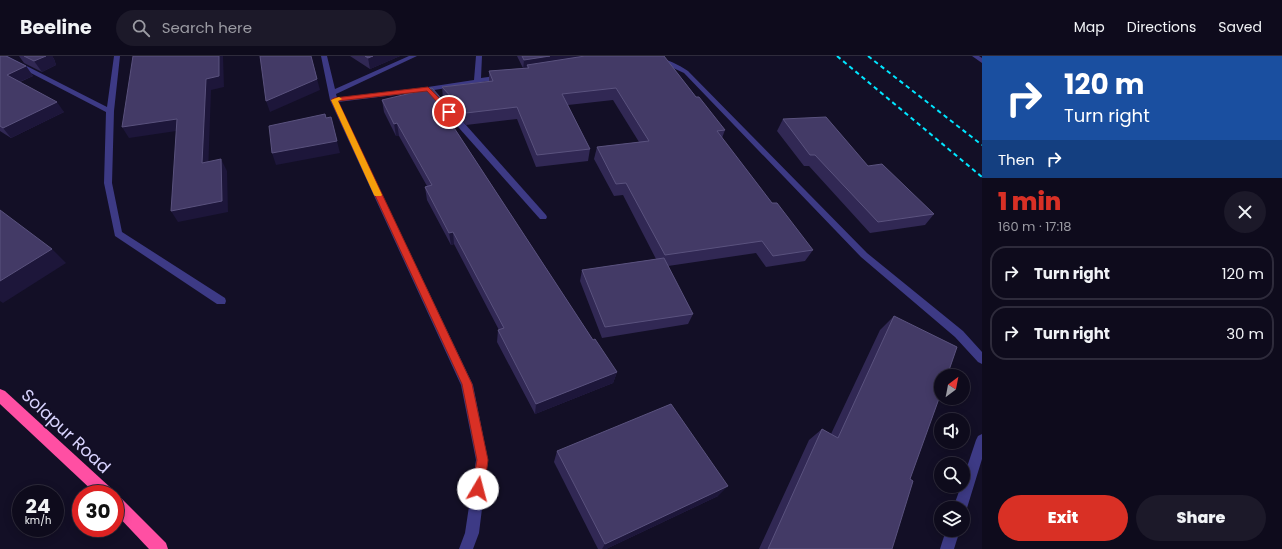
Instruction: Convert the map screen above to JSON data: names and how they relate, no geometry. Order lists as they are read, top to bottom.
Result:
{
  "streets": {
    "highway": ["Solapur Road"]
  },
  "north": "top right",
  "page": {
    "header": "Beeline",
    "search": "Search here",
    "nav": ["Map", "Directions", "Saved"],
    "turn": ["120 m", "Turn right"],
    "then": "Then",
    "heading": ["1 min", "160 m · 17:18"],
    "list": [
      {
        "name": "Turn right",
        "value": "120 m"
      },
      {
        "name": "Turn right",
        "value": "30 m"
      }
    ],
    "speed": "24 km/h",
    "limit": "30",
    "buttons": ["Exit", "Share"]
  }
}
